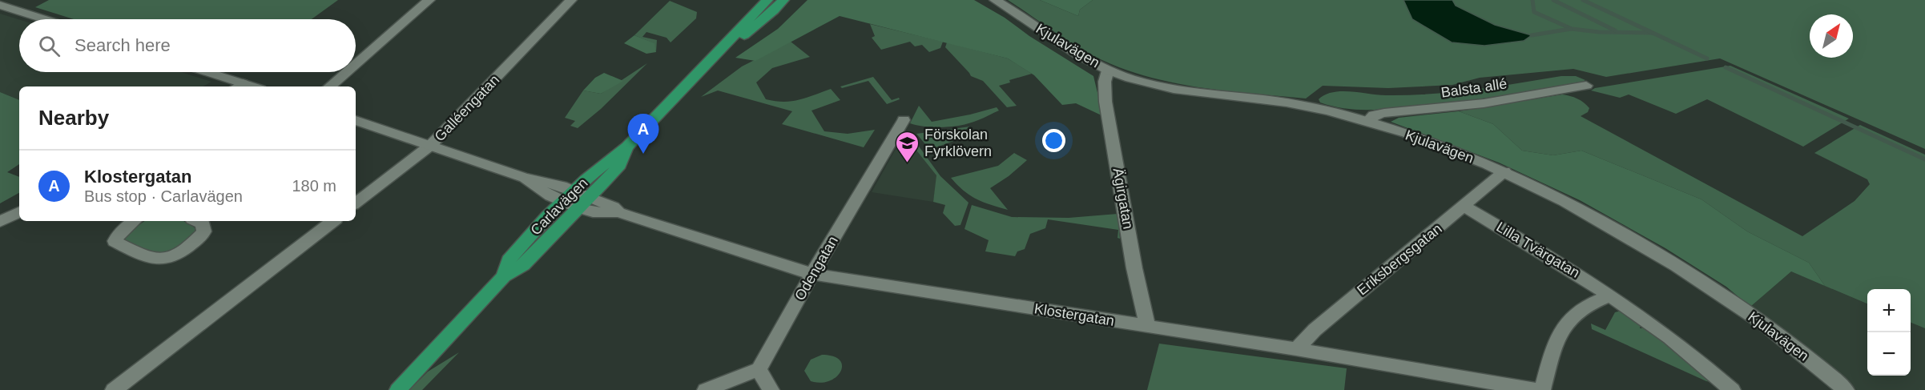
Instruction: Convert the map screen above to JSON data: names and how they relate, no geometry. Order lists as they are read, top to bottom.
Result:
{
  "streets": {
    "main road": ["Carlavägen"],
    "street": [
      "Kjulavägen",
      "Balsta allé",
      "Galléengatan",
      "Ägirgatan",
      "Lilla Tvärgatan",
      "Eriksbergsgatan",
      "Odengatan",
      "Klostergatan"
    ]
  },
  "crossings": [
    ["Kjulavägen", "Balsta allé"],
    ["Kjulavägen", "Ägirgatan"],
    ["Kjulavägen", "Eriksbergsgatan"],
    ["Galléengatan", "Klostergatan"],
    ["Ägirgatan", "Klostergatan"],
    ["Carlavägen", "Klostergatan"],
    ["Lilla Tvärgatan", "Eriksbergsgatan"],
    ["Eriksbergsgatan", "Klostergatan"],
    ["Odengatan", "Klostergatan"]
  ],
  "places": {
    "school or university": ["Förskolan Fyrklövern"]
  },
  "north": "top right",
  "page": {
    "search": "Search here",
    "heading": "Nearby",
    "pins": "A",
    "list": [
      {
        "mark": "A",
        "name": "Klostergatan",
        "note": "Bus stop · Carlavägen",
        "value": "180 m"
      }
    ],
    "map_buttons": ["+", "−"]
  }
}
